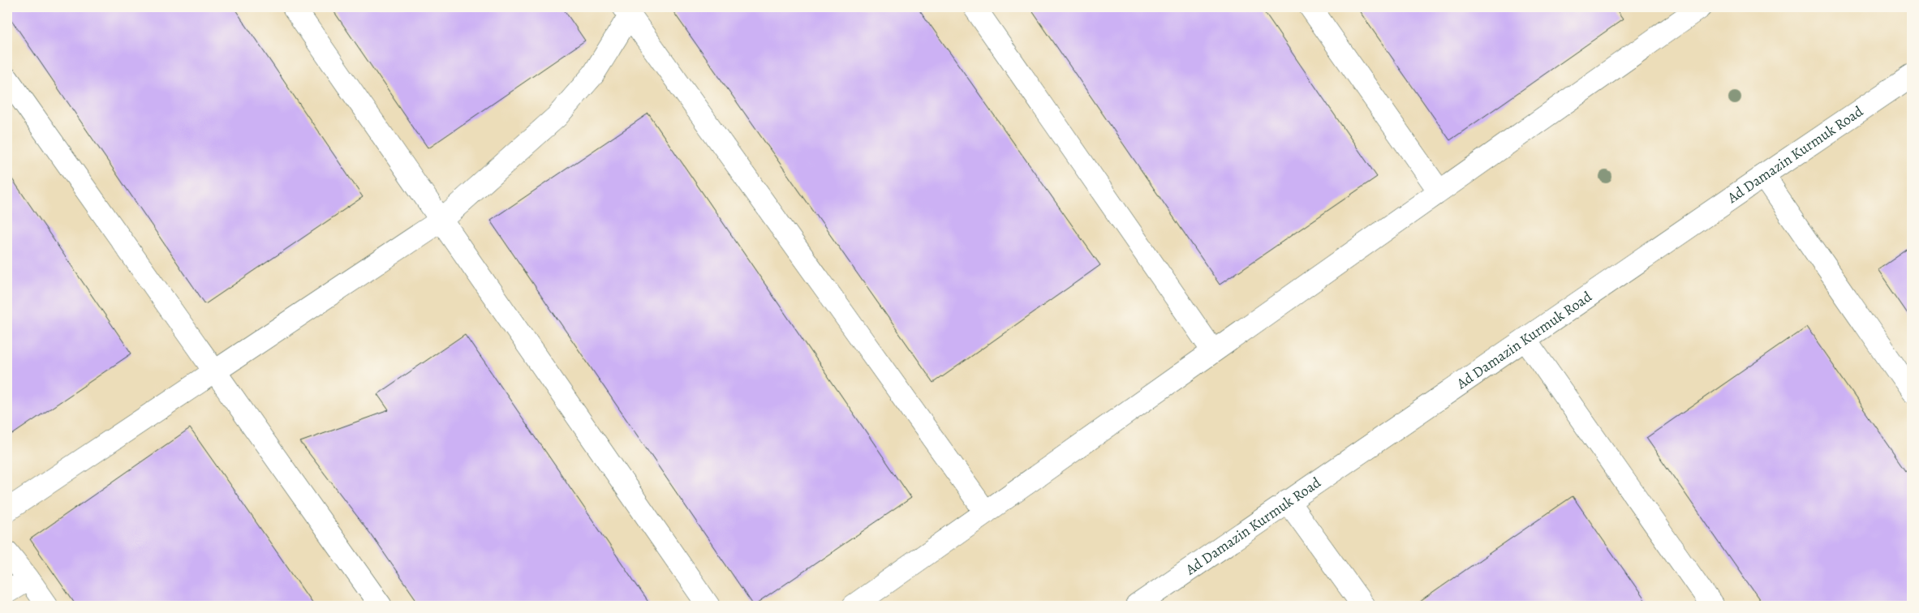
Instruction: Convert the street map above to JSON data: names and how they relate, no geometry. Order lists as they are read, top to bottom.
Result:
{
  "streets": {
    "main road": ["Ad Damazin Kurmuk Road"]
  }
}
